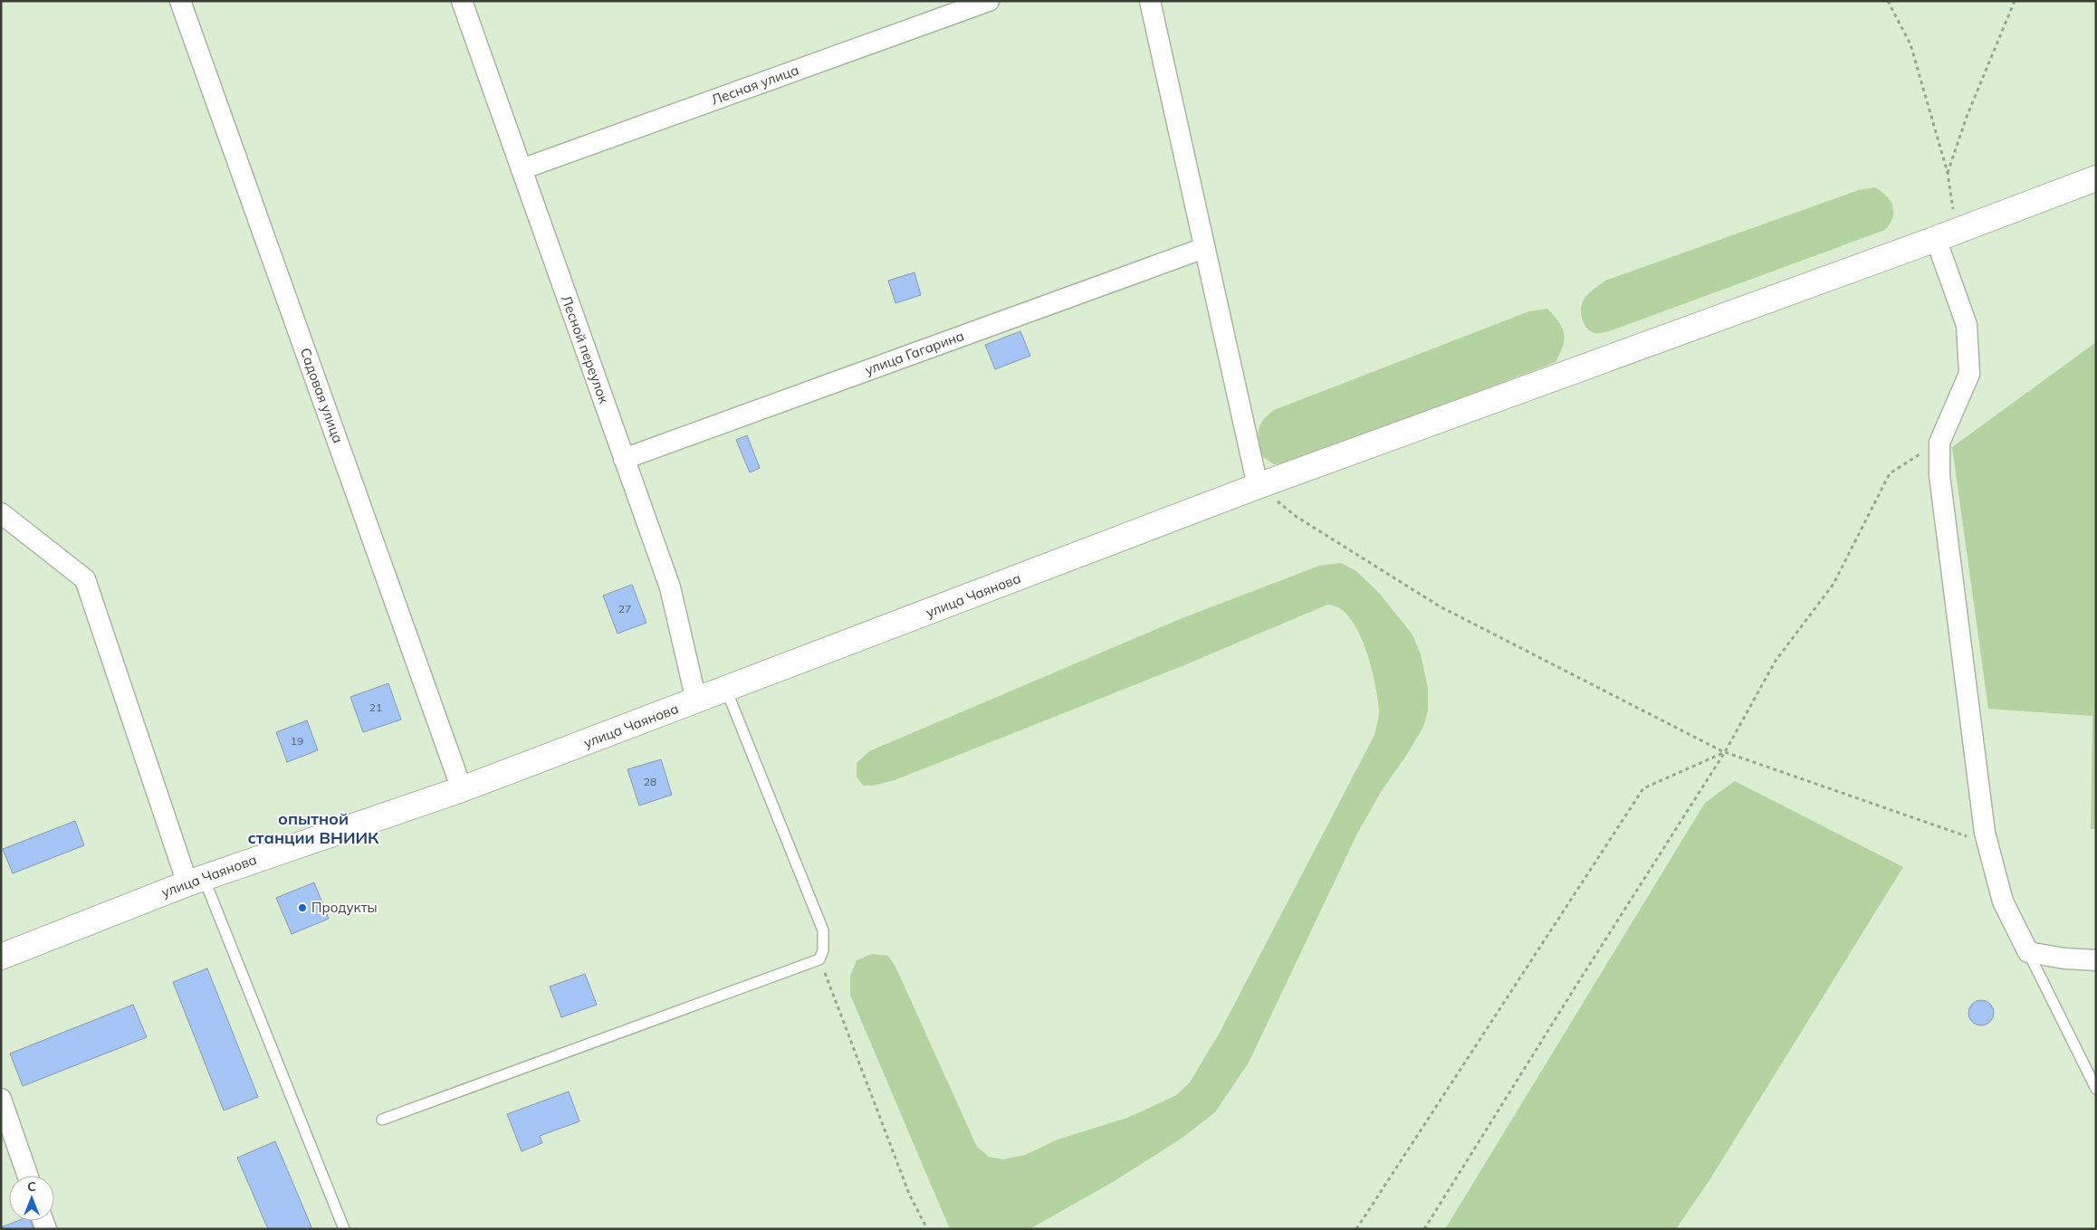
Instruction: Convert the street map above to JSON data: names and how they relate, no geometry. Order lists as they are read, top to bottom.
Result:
{
  "streets": {
    "street": [
      "Лесная улица",
      "Лесной переулок",
      "улица Гагарина",
      "Садовая улица",
      "улица Чаянова"
    ]
  },
  "crossings": [
    ["Лесная улица", "Лесной переулок"],
    ["Лесной переулок", "улица Гагарина"],
    ["Лесной переулок", "улица Чаянова"],
    ["Садовая улица", "улица Чаянова"]
  ],
  "districts": ["опытной станции ВНИИК"],
  "places": ["Продукты"],
  "house_numbers": [
    "27",
    "21",
    "19",
    "28"
  ],
  "north": "top"
}
